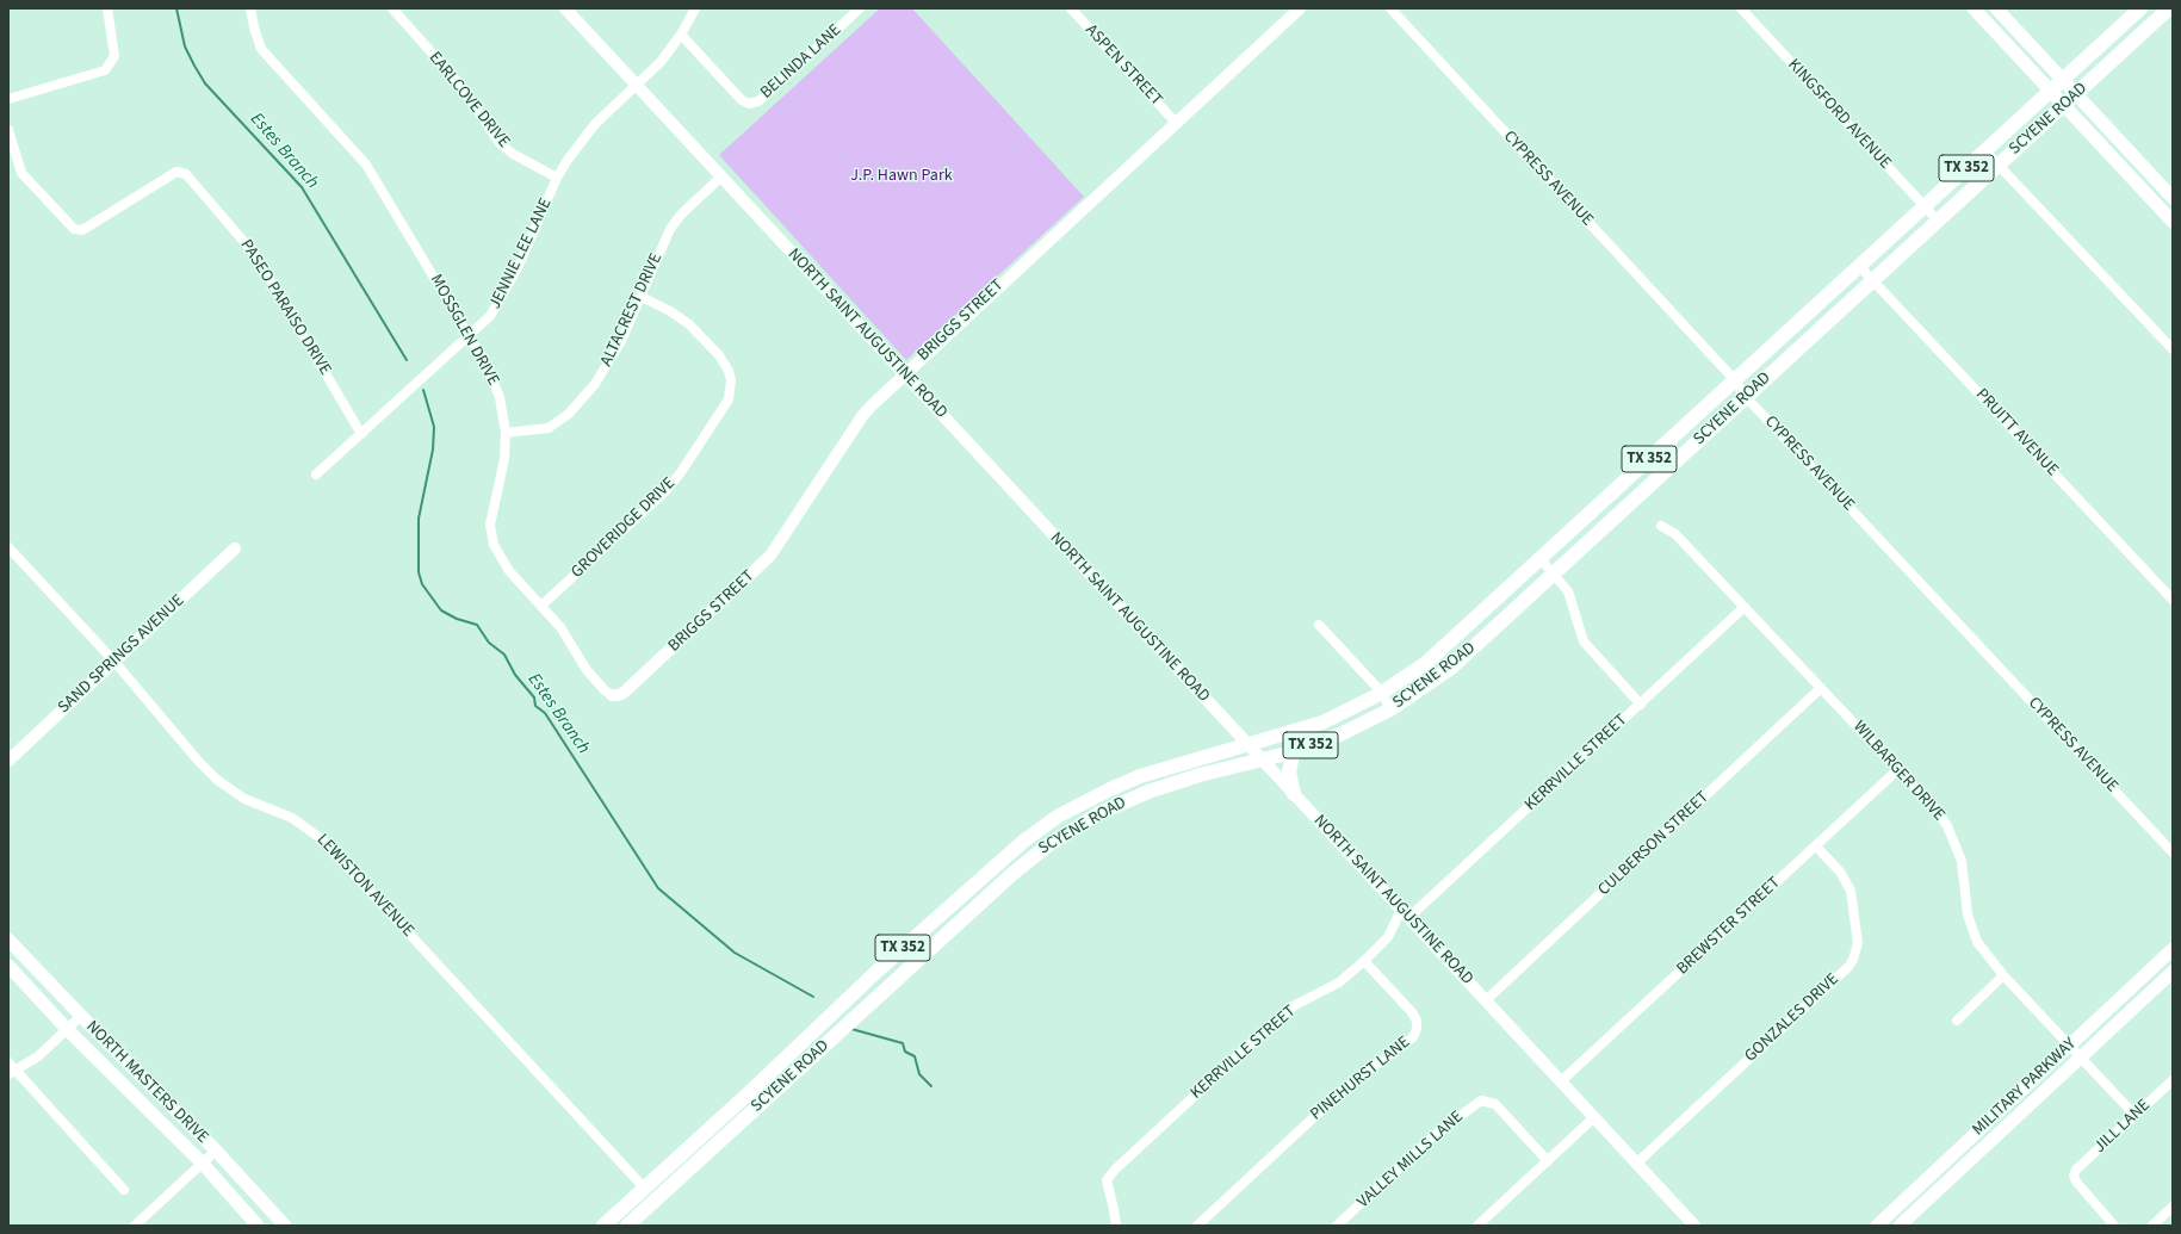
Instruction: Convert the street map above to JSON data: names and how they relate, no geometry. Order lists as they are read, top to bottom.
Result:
{
  "streets": {
    "main road": [
      "SCYENE ROAD",
      "TX 352",
      "NORTH MASTERS DRIVE",
      "MILITARY PARKWAY"
    ],
    "street": [
      "BELINDA LANE",
      "ASPEN STREET",
      "EARLCOVE DRIVE",
      "KINGSFORD AVENUE",
      "CYPRESS AVENUE",
      "JENNIE LEE LANE",
      "PASEO PARAISO DRIVE",
      "ALTACREST DRIVE",
      "BRIGGS STREET",
      "MOSSGLEN DRIVE",
      "NORTH SAINT AUGUSTINE ROAD",
      "PRUITT AVENUE",
      "GROVERIDGE DRIVE",
      "SAND SPRINGS AVENUE",
      "KERRVILLE STREET",
      "WILBARGER DRIVE",
      "CULBERSON STREET",
      "LEWISTON AVENUE",
      "BREWSTER STREET",
      "GONZALES DRIVE",
      "PINEHURST LANE",
      "JILL LANE",
      "VALLEY MILLS LANE"
    ]
  },
  "crossings": [
    ["BELINDA LANE", "JENNIE LEE LANE"],
    ["ASPEN STREET", "BRIGGS STREET"],
    ["EARLCOVE DRIVE", "JENNIE LEE LANE"],
    ["KINGSFORD AVENUE", "SCYENE ROAD"],
    ["SCYENE ROAD", "CYPRESS AVENUE"],
    ["SCYENE ROAD", "NORTH SAINT AUGUSTINE ROAD"],
    ["SCYENE ROAD", "PRUITT AVENUE"],
    ["SCYENE ROAD", "LEWISTON AVENUE"],
    ["JENNIE LEE LANE", "PASEO PARAISO DRIVE"],
    ["JENNIE LEE LANE", "MOSSGLEN DRIVE"],
    ["JENNIE LEE LANE", "NORTH SAINT AUGUSTINE ROAD"],
    ["ALTACREST DRIVE", "MOSSGLEN DRIVE"],
    ["ALTACREST DRIVE", "NORTH SAINT AUGUSTINE ROAD"],
    ["ALTACREST DRIVE", "GROVERIDGE DRIVE"],
    ["BRIGGS STREET", "MOSSGLEN DRIVE"],
    ["BRIGGS STREET", "NORTH SAINT AUGUSTINE ROAD"],
    ["MOSSGLEN DRIVE", "GROVERIDGE DRIVE"],
    ["NORTH SAINT AUGUSTINE ROAD", "KERRVILLE STREET"],
    ["NORTH SAINT AUGUSTINE ROAD", "CULBERSON STREET"],
    ["NORTH SAINT AUGUSTINE ROAD", "BREWSTER STREET"],
    ["NORTH SAINT AUGUSTINE ROAD", "GONZALES DRIVE"],
    ["SAND SPRINGS AVENUE", "LEWISTON AVENUE"],
    ["KERRVILLE STREET", "WILBARGER DRIVE"],
    ["KERRVILLE STREET", "PINEHURST LANE"],
    ["WILBARGER DRIVE", "CULBERSON STREET"],
    ["WILBARGER DRIVE", "BREWSTER STREET"],
    ["WILBARGER DRIVE", "MILITARY PARKWAY"],
    ["WILBARGER DRIVE", "JILL LANE"],
    ["BREWSTER STREET", "GONZALES DRIVE"]
  ],
  "water": ["Estes Branch"],
  "parks": ["J.P. Hawn Park"]
}
